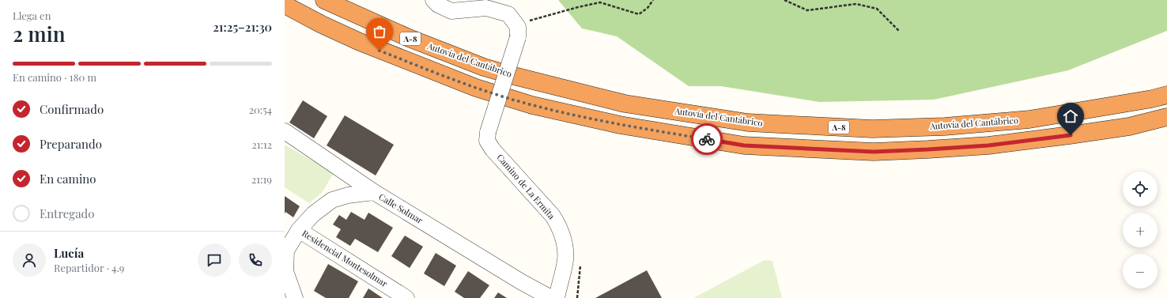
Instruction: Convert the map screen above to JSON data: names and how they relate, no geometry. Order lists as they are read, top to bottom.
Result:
{
  "streets": {
    "highway": ["A-8", "Autovía del Cantábrico"],
    "street": ["Camino de La Ermita", "Calle Solmar", "Residencial Montesolmar"]
  },
  "crossings": [
    ["Calle Solmar", "Residencial Montesolmar"]
  ],
  "page": {
    "heading": ["2 min", "Llega en", "21:25–21:30"],
    "panel": ["Lucía", "Repartidor · 4.9"],
    "bar": "En camino · 180 m",
    "list": [
      ["Confirmado", "20:54"],
      ["Preparando", "21:12"],
      ["En camino", "21:19"],
      "Entregado"
    ],
    "map_buttons": ["+", "−"]
  }
}
